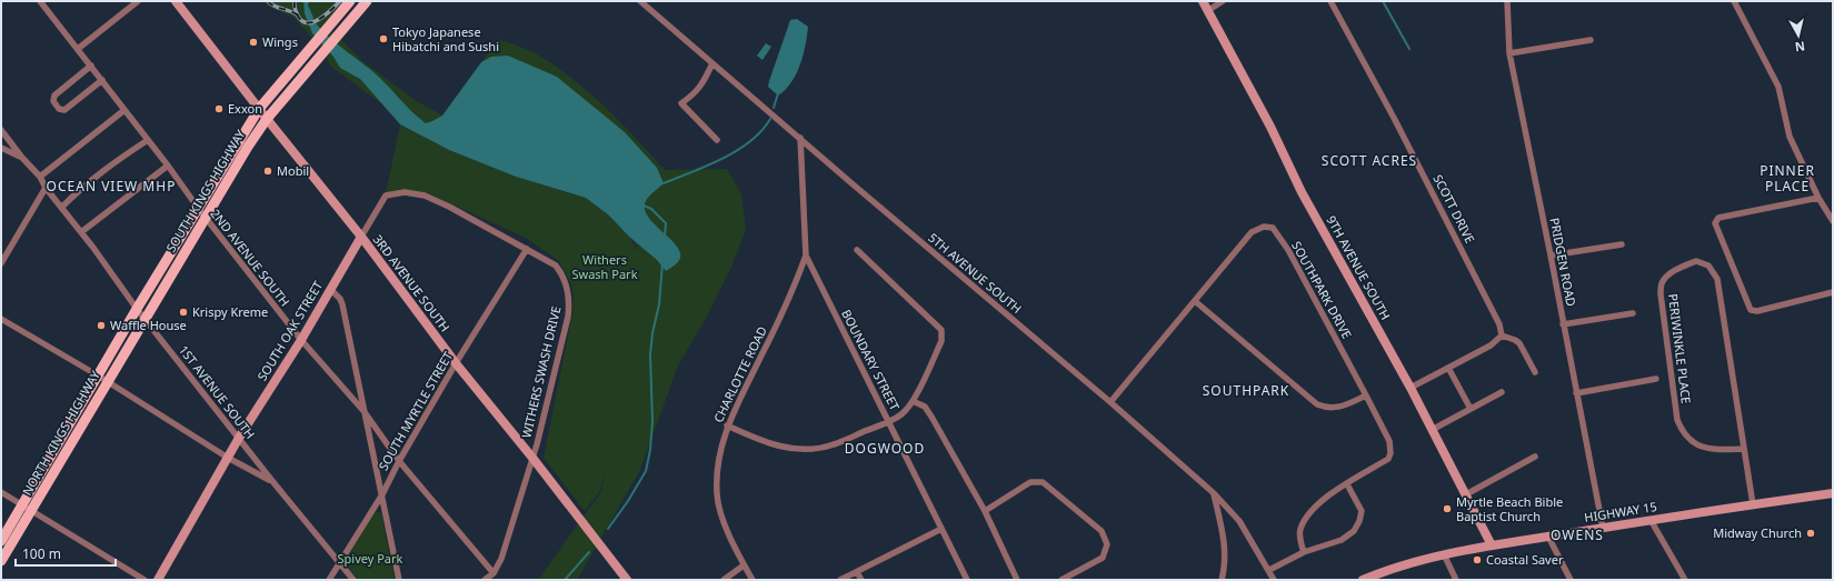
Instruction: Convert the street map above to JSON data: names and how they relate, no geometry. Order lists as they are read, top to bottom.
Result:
{
  "streets": {
    "main road": [
      "SOUTH KINGS HIGHWAY",
      "9TH AVENUE SOUTH",
      "3RD AVENUE SOUTH",
      "SOUTH OAK STREET",
      "NORTH KINGS HIGHWAY",
      "HIGHWAY 15"
    ],
    "street": [
      "SCOTT DRIVE",
      "2ND AVENUE SOUTH",
      "PRIDGEN ROAD",
      "5TH AVENUE SOUTH",
      "SOUTHPARK DRIVE",
      "PERIWINKLE PLACE",
      "BOUNDARY STREET",
      "WITHERS SWASH DRIVE",
      "CHARLOTTE ROAD",
      "1ST AVENUE SOUTH",
      "SOUTH MYRTLE STREET"
    ]
  },
  "crossings": [
    ["SOUTH KINGS HIGHWAY", "2ND AVENUE SOUTH"],
    ["SOUTH KINGS HIGHWAY", "3RD AVENUE SOUTH"],
    ["SOUTH KINGS HIGHWAY", "1ST AVENUE SOUTH"],
    ["SOUTH KINGS HIGHWAY", "NORTH KINGS HIGHWAY"],
    ["2ND AVENUE SOUTH", "SOUTH OAK STREET"],
    ["2ND AVENUE SOUTH", "WITHERS SWASH DRIVE"],
    ["2ND AVENUE SOUTH", "SOUTH MYRTLE STREET"],
    ["PRIDGEN ROAD", "HIGHWAY 15"],
    ["9TH AVENUE SOUTH", "HIGHWAY 15"],
    ["5TH AVENUE SOUTH", "SOUTHPARK DRIVE"],
    ["5TH AVENUE SOUTH", "BOUNDARY STREET"],
    ["3RD AVENUE SOUTH", "SOUTH OAK STREET"],
    ["3RD AVENUE SOUTH", "WITHERS SWASH DRIVE"],
    ["3RD AVENUE SOUTH", "SOUTH MYRTLE STREET"],
    ["SOUTH OAK STREET", "WITHERS SWASH DRIVE"],
    ["SOUTH OAK STREET", "1ST AVENUE SOUTH"],
    ["PERIWINKLE PLACE", "HIGHWAY 15"],
    ["BOUNDARY STREET", "CHARLOTTE ROAD"],
    ["WITHERS SWASH DRIVE", "SOUTH MYRTLE STREET"],
    ["1ST AVENUE SOUTH", "SOUTH MYRTLE STREET"],
    ["1ST AVENUE SOUTH", "NORTH KINGS HIGHWAY"]
  ],
  "districts": [
    "SCOTT ACRES",
    "PINNER PLACE",
    "OCEAN VIEW MHP",
    "SOUTHPARK",
    "DOGWOOD",
    "OWENS"
  ],
  "parks": ["Withers Swash Park", "Spivey Park"],
  "places": [
    "Tokyo Japanese Hibatchi and Sushi",
    "Wings",
    "Exxon",
    "Mobil",
    "Krispy Kreme",
    "Waffle House",
    "Myrtle Beach Bible Baptist Church",
    "Midway Church",
    "Coastal Saver"
  ],
  "scale_bar": "100 m",
  "north": "bottom"
}
